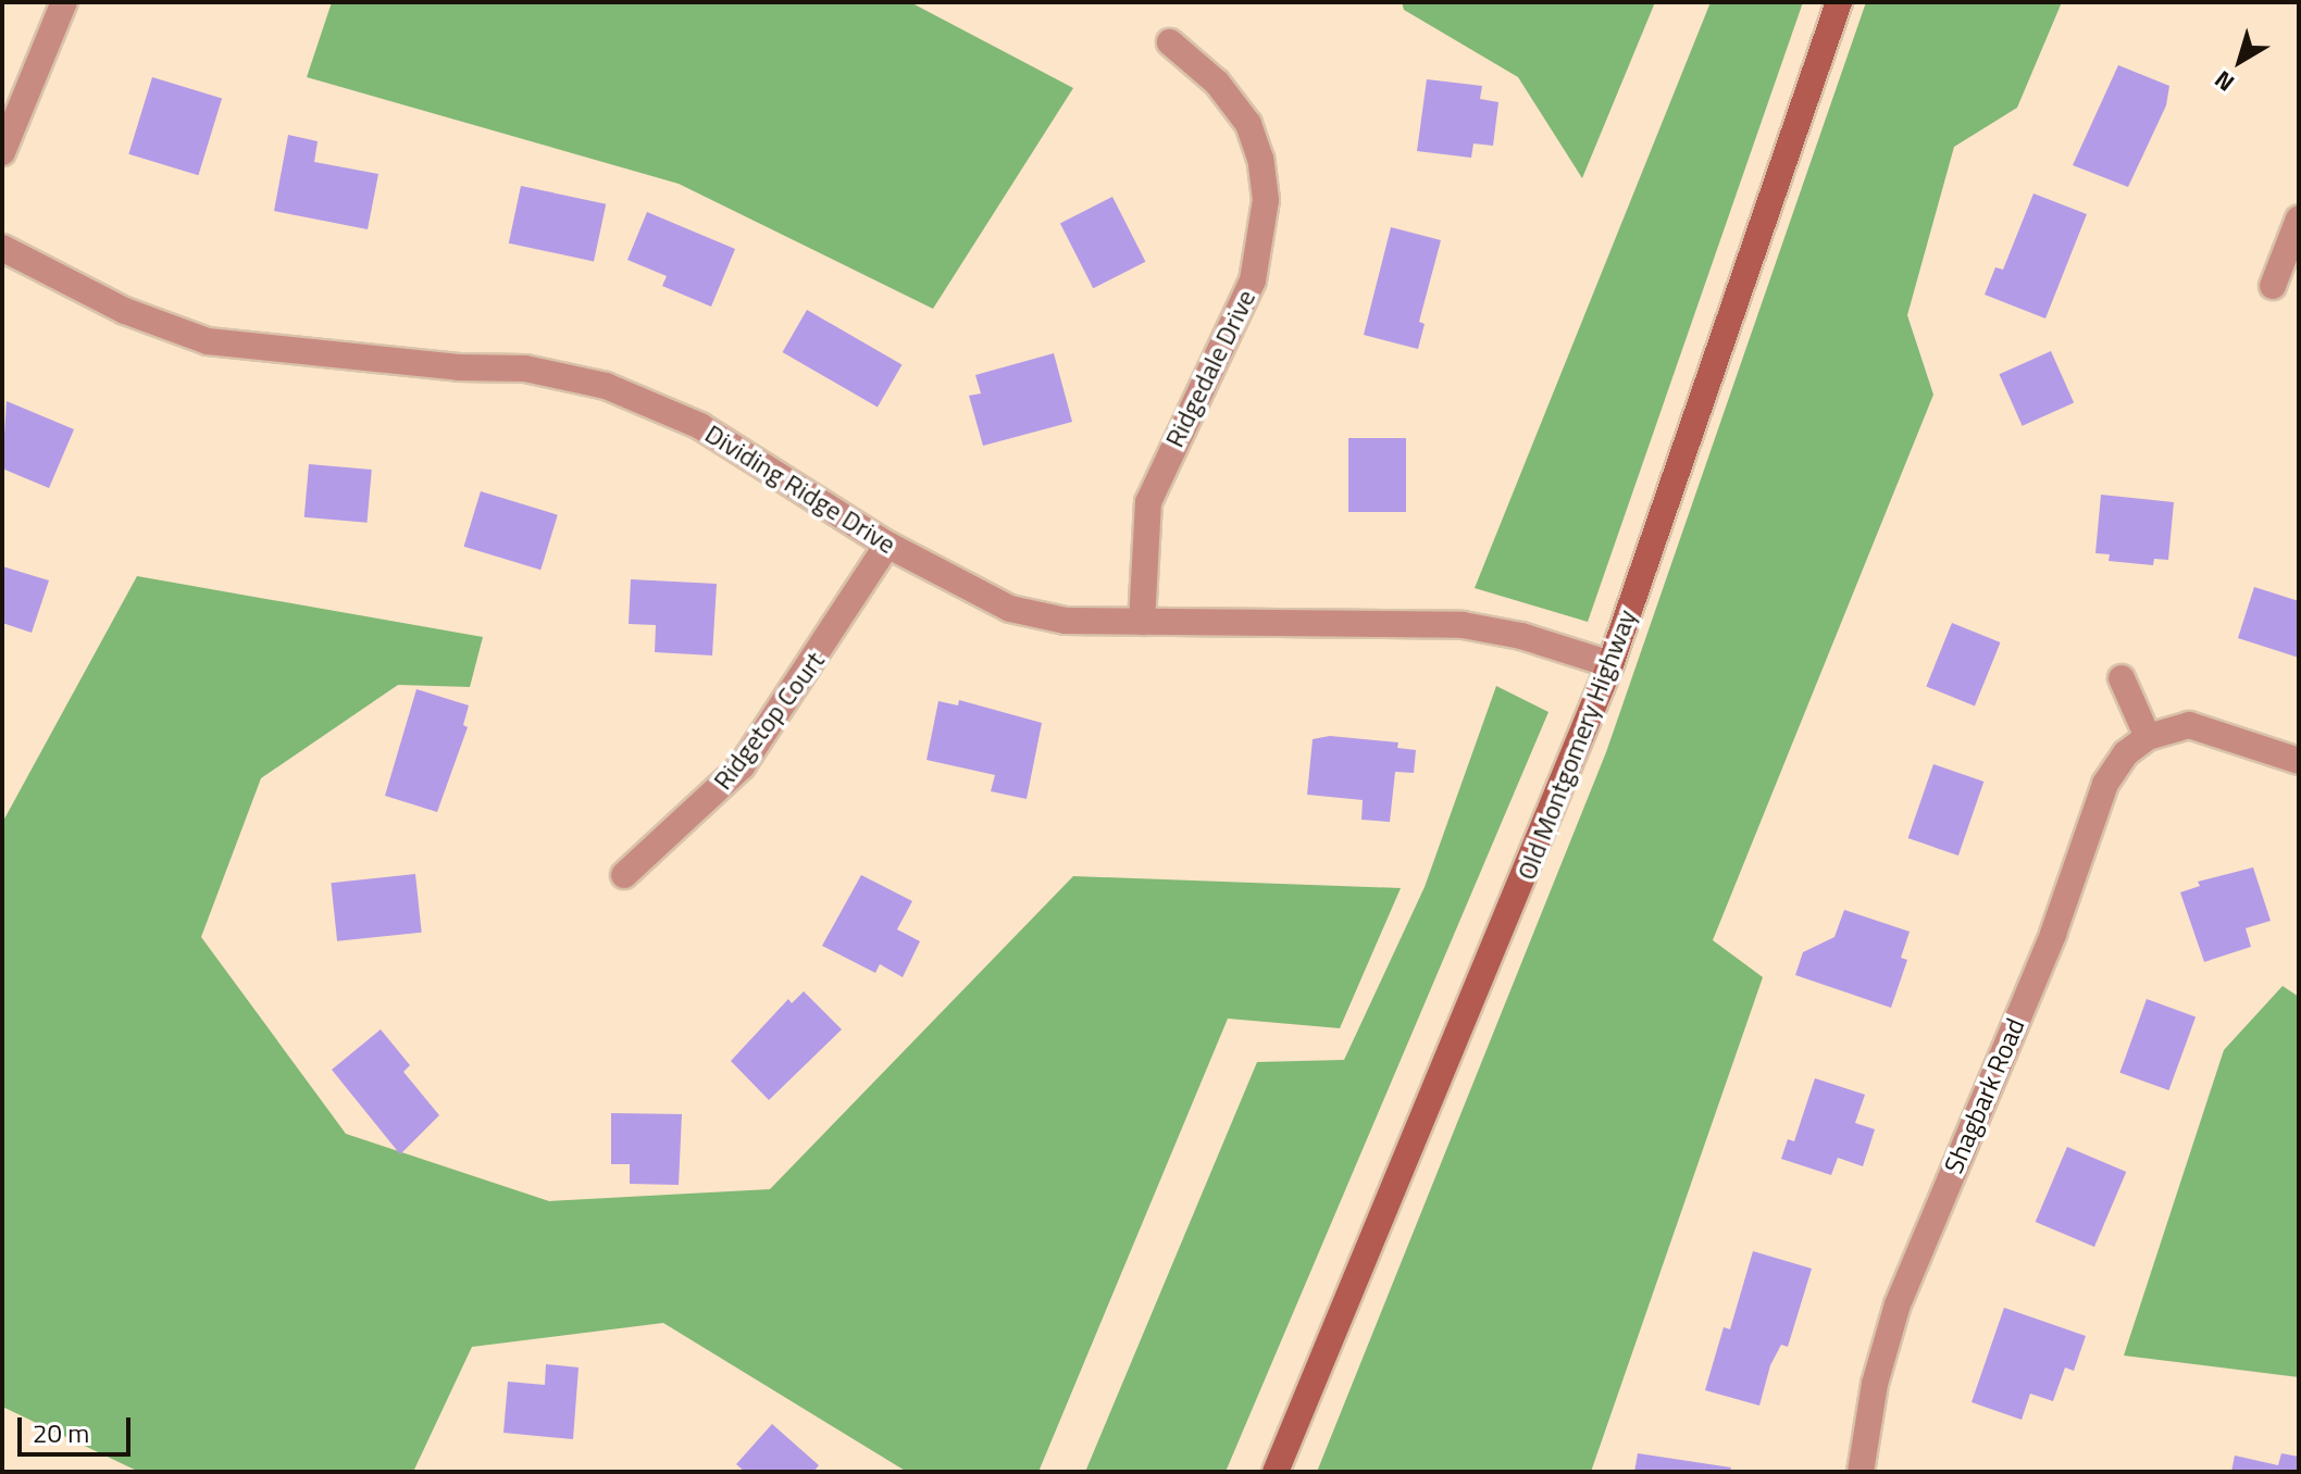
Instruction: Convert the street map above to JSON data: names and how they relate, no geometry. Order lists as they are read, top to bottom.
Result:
{
  "streets": {
    "street": [
      "Ridgedale Drive",
      "Dividing Ridge Drive",
      "Ridgetop Court",
      "Old Montgomery Highway",
      "Shagbark Road"
    ]
  },
  "crossings": [
    ["Ridgedale Drive", "Dividing Ridge Drive"],
    ["Dividing Ridge Drive", "Ridgetop Court"],
    ["Dividing Ridge Drive", "Old Montgomery Highway"]
  ],
  "scale_bar": "20 m",
  "north": "bottom left"
}
